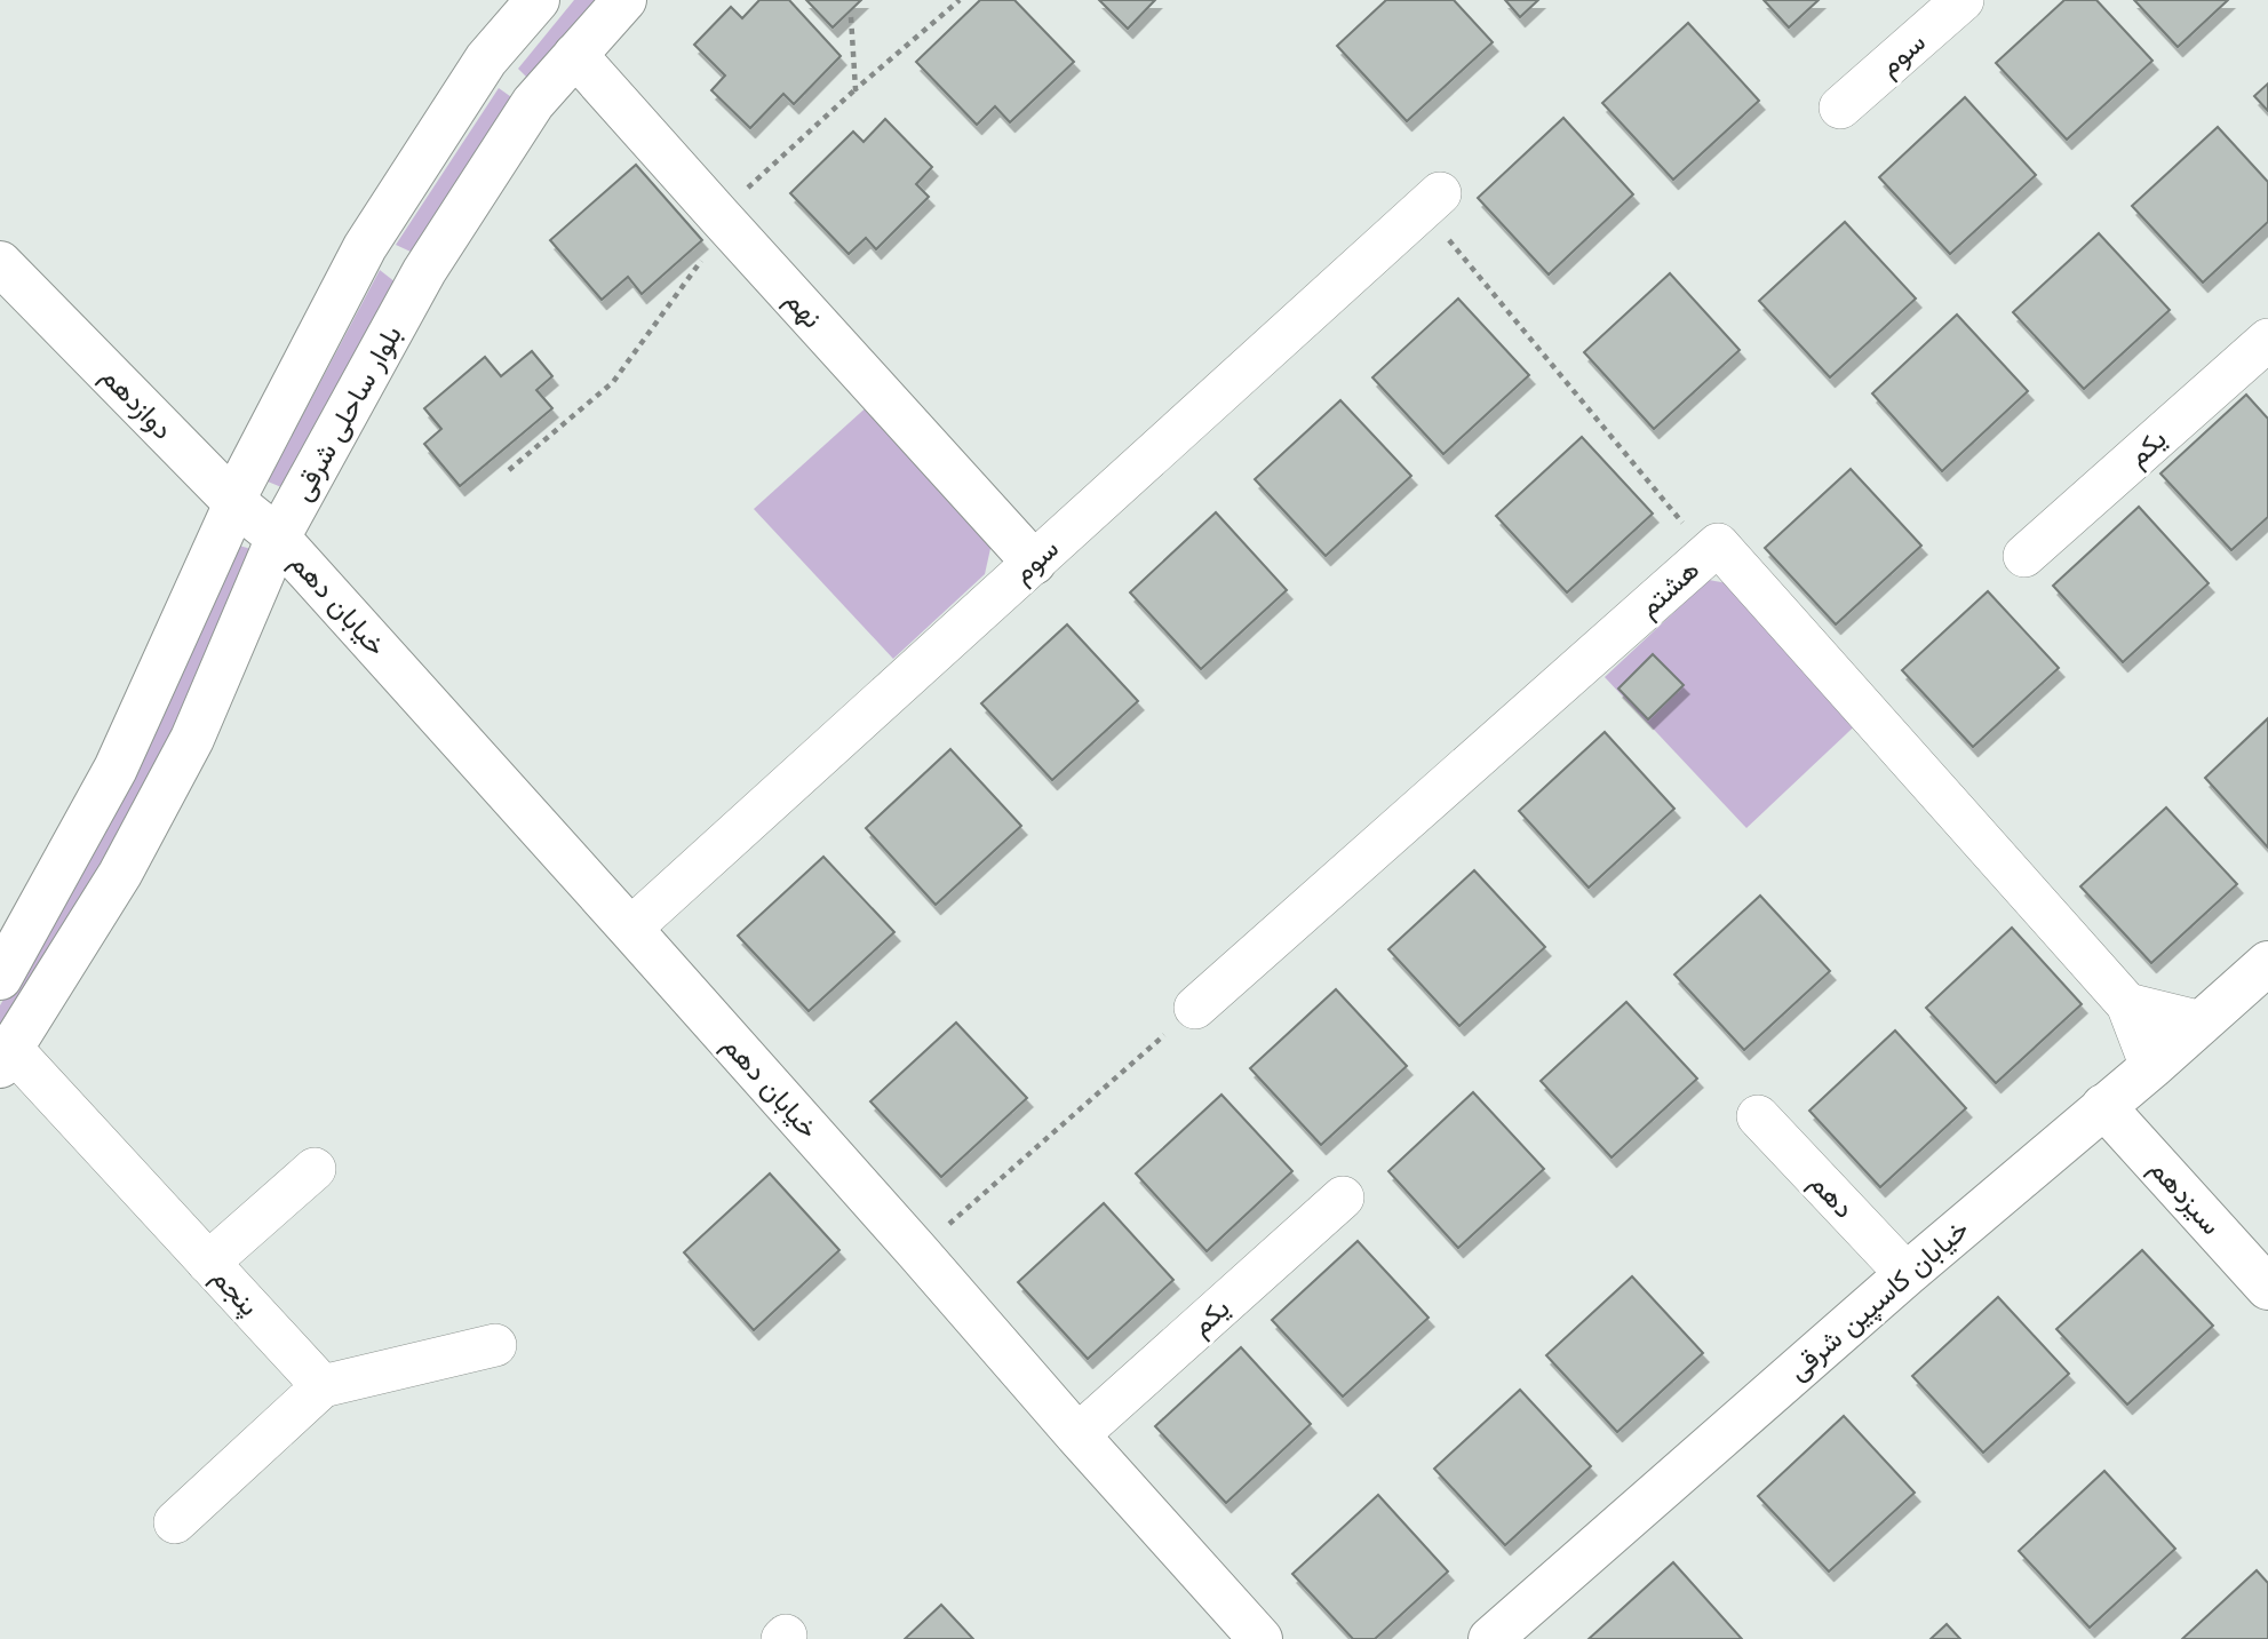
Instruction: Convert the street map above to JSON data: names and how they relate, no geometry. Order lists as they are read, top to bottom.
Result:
{
  "streets": {
    "street": [
      "سوم",
      "نهم",
      "دوازدهم",
      "بلوار ساحلی شرقی",
      "یکم",
      "هشتم",
      "خیابان دهم",
      "دهم",
      "سیزدهم",
      "پنجم",
      "خیابان کاسپین شرقی"
    ]
  },
  "crossings": [
    ["سوم", "نهم"],
    ["سوم", "خیابان دهم"],
    ["نهم", "بلوار ساحلی شرقی"],
    ["دوازدهم", "بلوار ساحلی شرقی"],
    ["دوازدهم", "خیابان دهم"],
    ["بلوار ساحلی شرقی", "خیابان دهم"],
    ["بلوار ساحلی شرقی", "پنجم"],
    ["یکم", "خیابان دهم"],
    ["دهم", "خیابان کاسپین شرقی"],
    ["سیزدهم", "خیابان کاسپین شرقی"]
  ]
}
